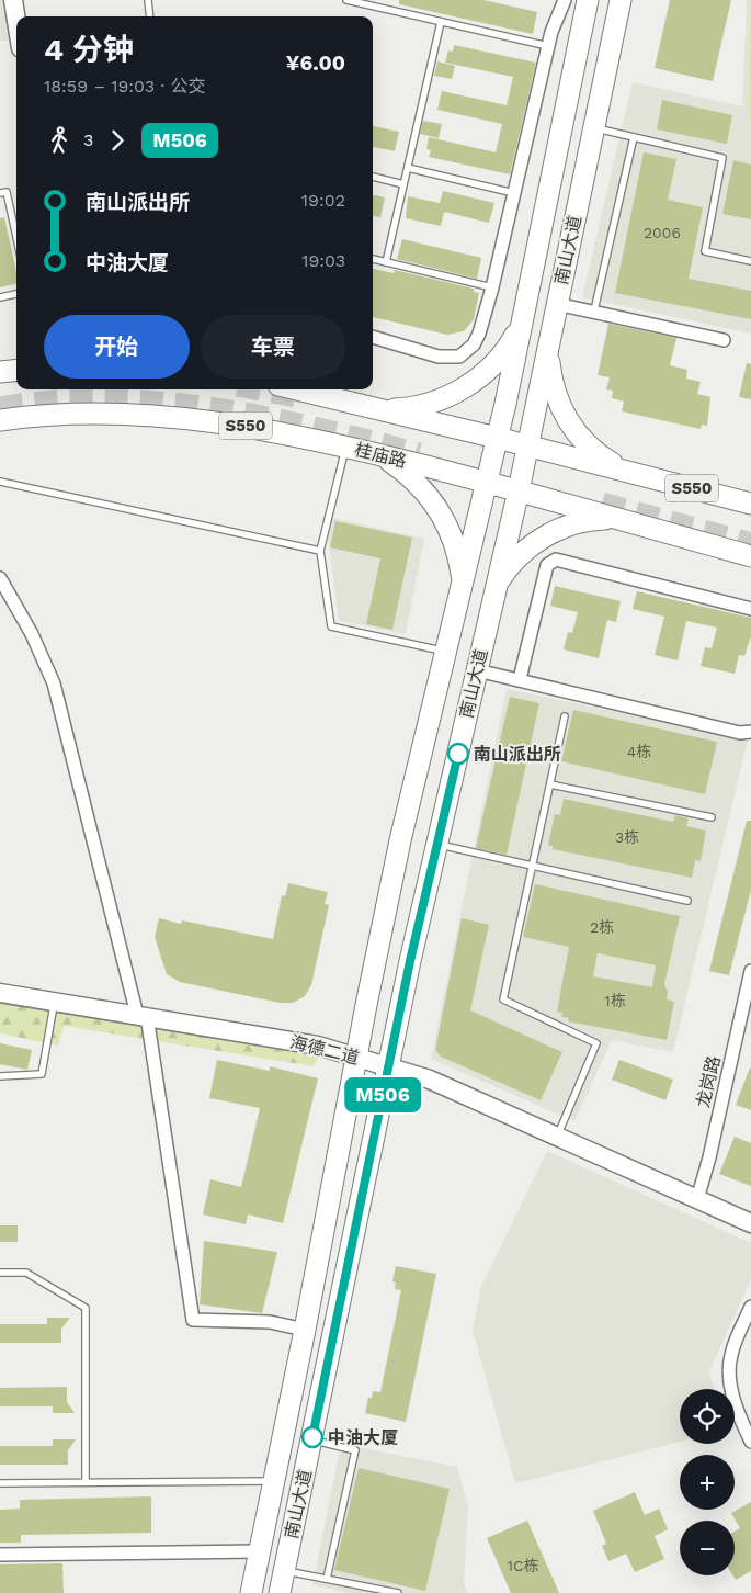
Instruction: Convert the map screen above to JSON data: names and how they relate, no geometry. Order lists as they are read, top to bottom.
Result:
{
  "streets": {
    "main road": ["南山大道", "S550", "桂庙路"],
    "street": ["海德二道", "龙岗路"]
  },
  "crossings": [
    ["南山大道", "S550"],
    ["南山大道", "桂庙路"],
    ["南山大道", "海德二道"],
    ["海德二道", "龙岗路"]
  ],
  "places": ["南山派出所", "中油大厦"],
  "lines": ["bus line M506"],
  "house_numbers": [
    "2006",
    "4栋",
    "3栋",
    "2栋",
    "1栋",
    "1C栋"
  ],
  "page": {
    "on_map": "M506",
    "heading": ["4 分钟", "18:59 – 19:03 · 公交", "¥6.00"],
    "legs": ["3", "M506"],
    "list": [
      {
        "name": "南山派出所",
        "value": "19:02"
      },
      {
        "name": "中油大厦",
        "value": "19:03"
      }
    ],
    "buttons": ["开始", "车票"],
    "map_buttons": ["+", "−"]
  }
}
